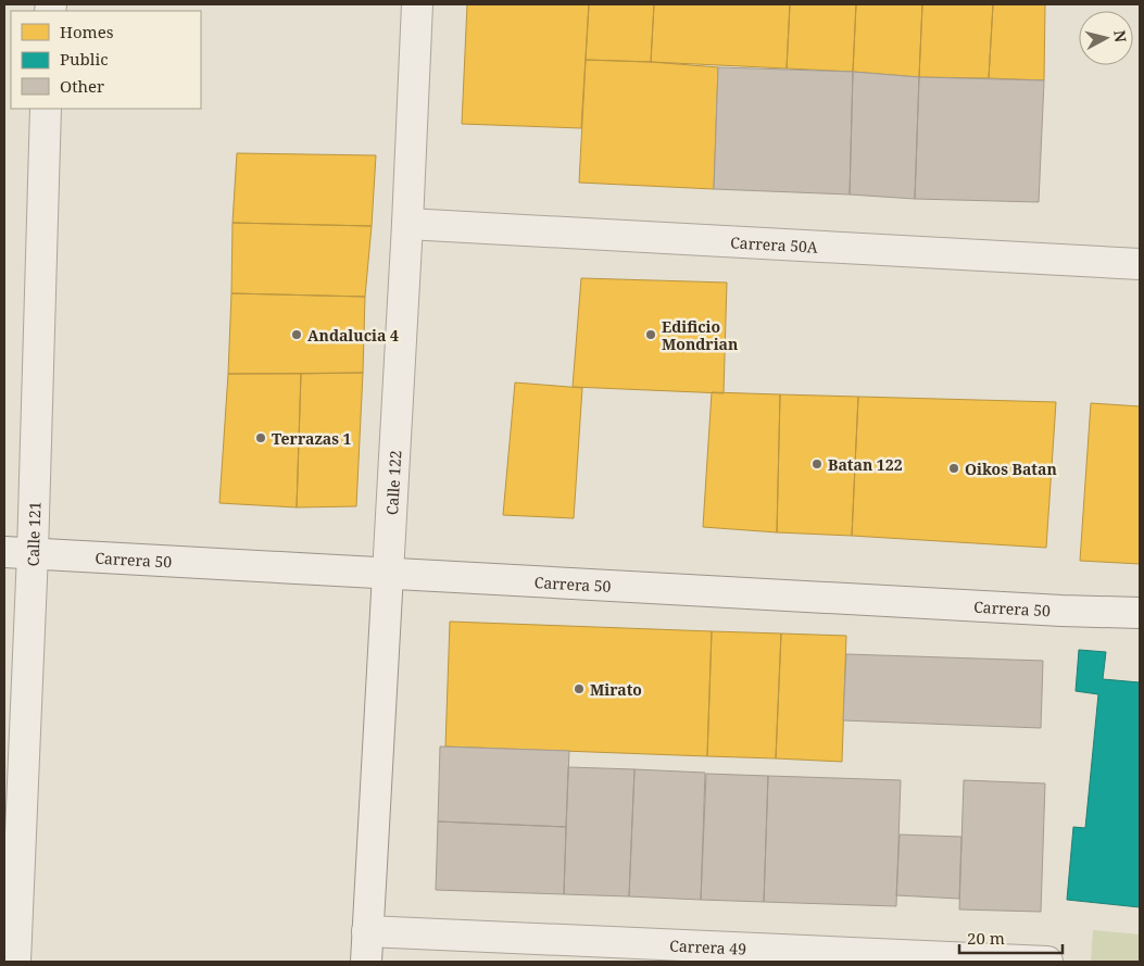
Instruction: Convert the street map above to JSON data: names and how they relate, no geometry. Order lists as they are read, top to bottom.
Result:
{
  "streets": {
    "street": [
      "Carrera 50A",
      "Calle 122",
      "Calle 121",
      "Carrera 50",
      "Carrera 49"
    ]
  },
  "crossings": [
    ["Carrera 50A", "Calle 122"],
    ["Calle 122", "Carrera 50"],
    ["Calle 122", "Carrera 49"],
    ["Calle 121", "Carrera 50"]
  ],
  "places": [
    "Andalucia 4",
    "Edificio Mondrian",
    "Terrazas 1",
    "Batan 122",
    "Oikos Batan",
    "Mirato"
  ],
  "legend": ["Homes", "Public", "Other"],
  "scale_bar": "20 m",
  "north": "right"
}
